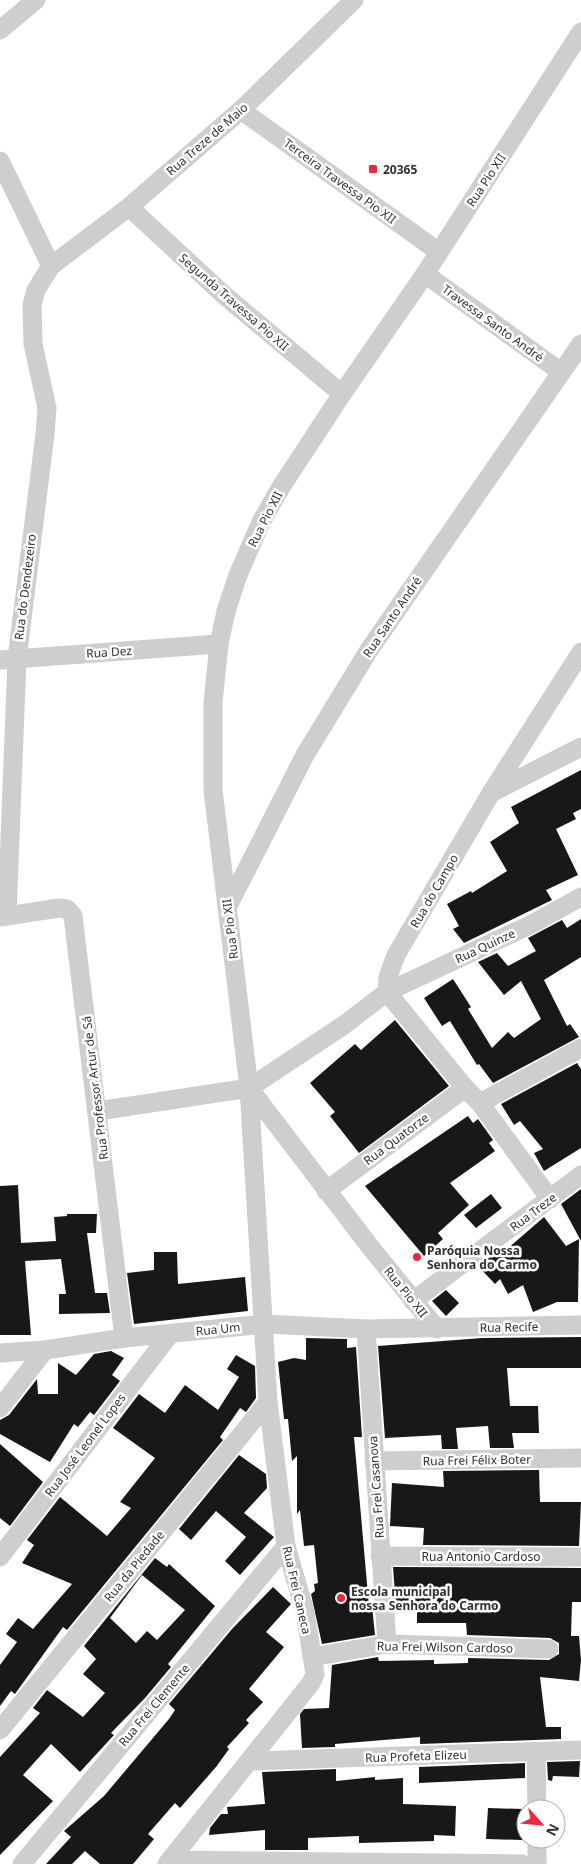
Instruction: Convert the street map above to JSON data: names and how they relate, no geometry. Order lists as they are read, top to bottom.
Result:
{
  "streets": {
    "street": [
      "Rua Treze de Maio",
      "Rua Pio XII",
      "Terceira Travessa Pio XII",
      "Segunda Travessa Pio XII",
      "Travessa Santo André",
      "Rua do Dendezeiro",
      "Rua Santo André",
      "Rua Dez",
      "Rua do Campo",
      "Rua Quinze",
      "Rua Professor Artur de Sá",
      "Rua Quatorze",
      "Rua Treze",
      "Rua Recife",
      "Rua Um",
      "Rua José Leonel Lopes",
      "Rua Frei Félix Boter",
      "Rua Frei Casanova",
      "Rua Antonio Cardoso",
      "Rua da Piedade",
      "Rua Frei Caneca",
      "Rua Frei Wilson Cardoso",
      "Rua Frei Clemente",
      "Rua Profeta Elizeu"
    ]
  },
  "crossings": [
    ["Rua Treze de Maio", "Terceira Travessa Pio XII"],
    ["Rua Treze de Maio", "Segunda Travessa Pio XII"],
    ["Rua Treze de Maio", "Rua do Dendezeiro"],
    ["Rua Pio XII", "Terceira Travessa Pio XII"],
    ["Rua Pio XII", "Segunda Travessa Pio XII"],
    ["Rua Pio XII", "Travessa Santo André"],
    ["Rua Pio XII", "Rua Santo André"],
    ["Rua Pio XII", "Rua Dez"],
    ["Rua Pio XII", "Rua Quatorze"],
    ["Rua Pio XII", "Rua Treze"],
    ["Rua Pio XII", "Rua Recife"],
    ["Rua Pio XII", "Rua Um"],
    ["Rua Pio XII", "Rua Frei Caneca"],
    ["Travessa Santo André", "Rua Santo André"],
    ["Rua do Dendezeiro", "Rua Dez"],
    ["Rua do Dendezeiro", "Rua Professor Artur de Sá"],
    ["Rua do Campo", "Rua Quinze"],
    ["Rua Professor Artur de Sá", "Rua Um"],
    ["Rua Recife", "Rua Um"],
    ["Rua Um", "Rua José Leonel Lopes"],
    ["Rua Um", "Rua Frei Casanova"],
    ["Rua Um", "Rua Frei Caneca"],
    ["Rua Frei Félix Boter", "Rua Frei Casanova"],
    ["Rua Frei Casanova", "Rua Antonio Cardoso"],
    ["Rua Frei Casanova", "Rua Frei Wilson Cardoso"],
    ["Rua da Piedade", "Rua Frei Caneca"],
    ["Rua Frei Caneca", "Rua Frei Wilson Cardoso"],
    ["Rua Frei Caneca", "Rua Frei Clemente"],
    ["Rua Frei Caneca", "Rua Profeta Elizeu"]
  ],
  "places": {
    "transit": ["20365"],
    "other": ["Paróquia Nossa Senhora do Carmo", "Escola municipal nossa Senhora do Carmo"]
  },
  "north": "bottom right"
}
